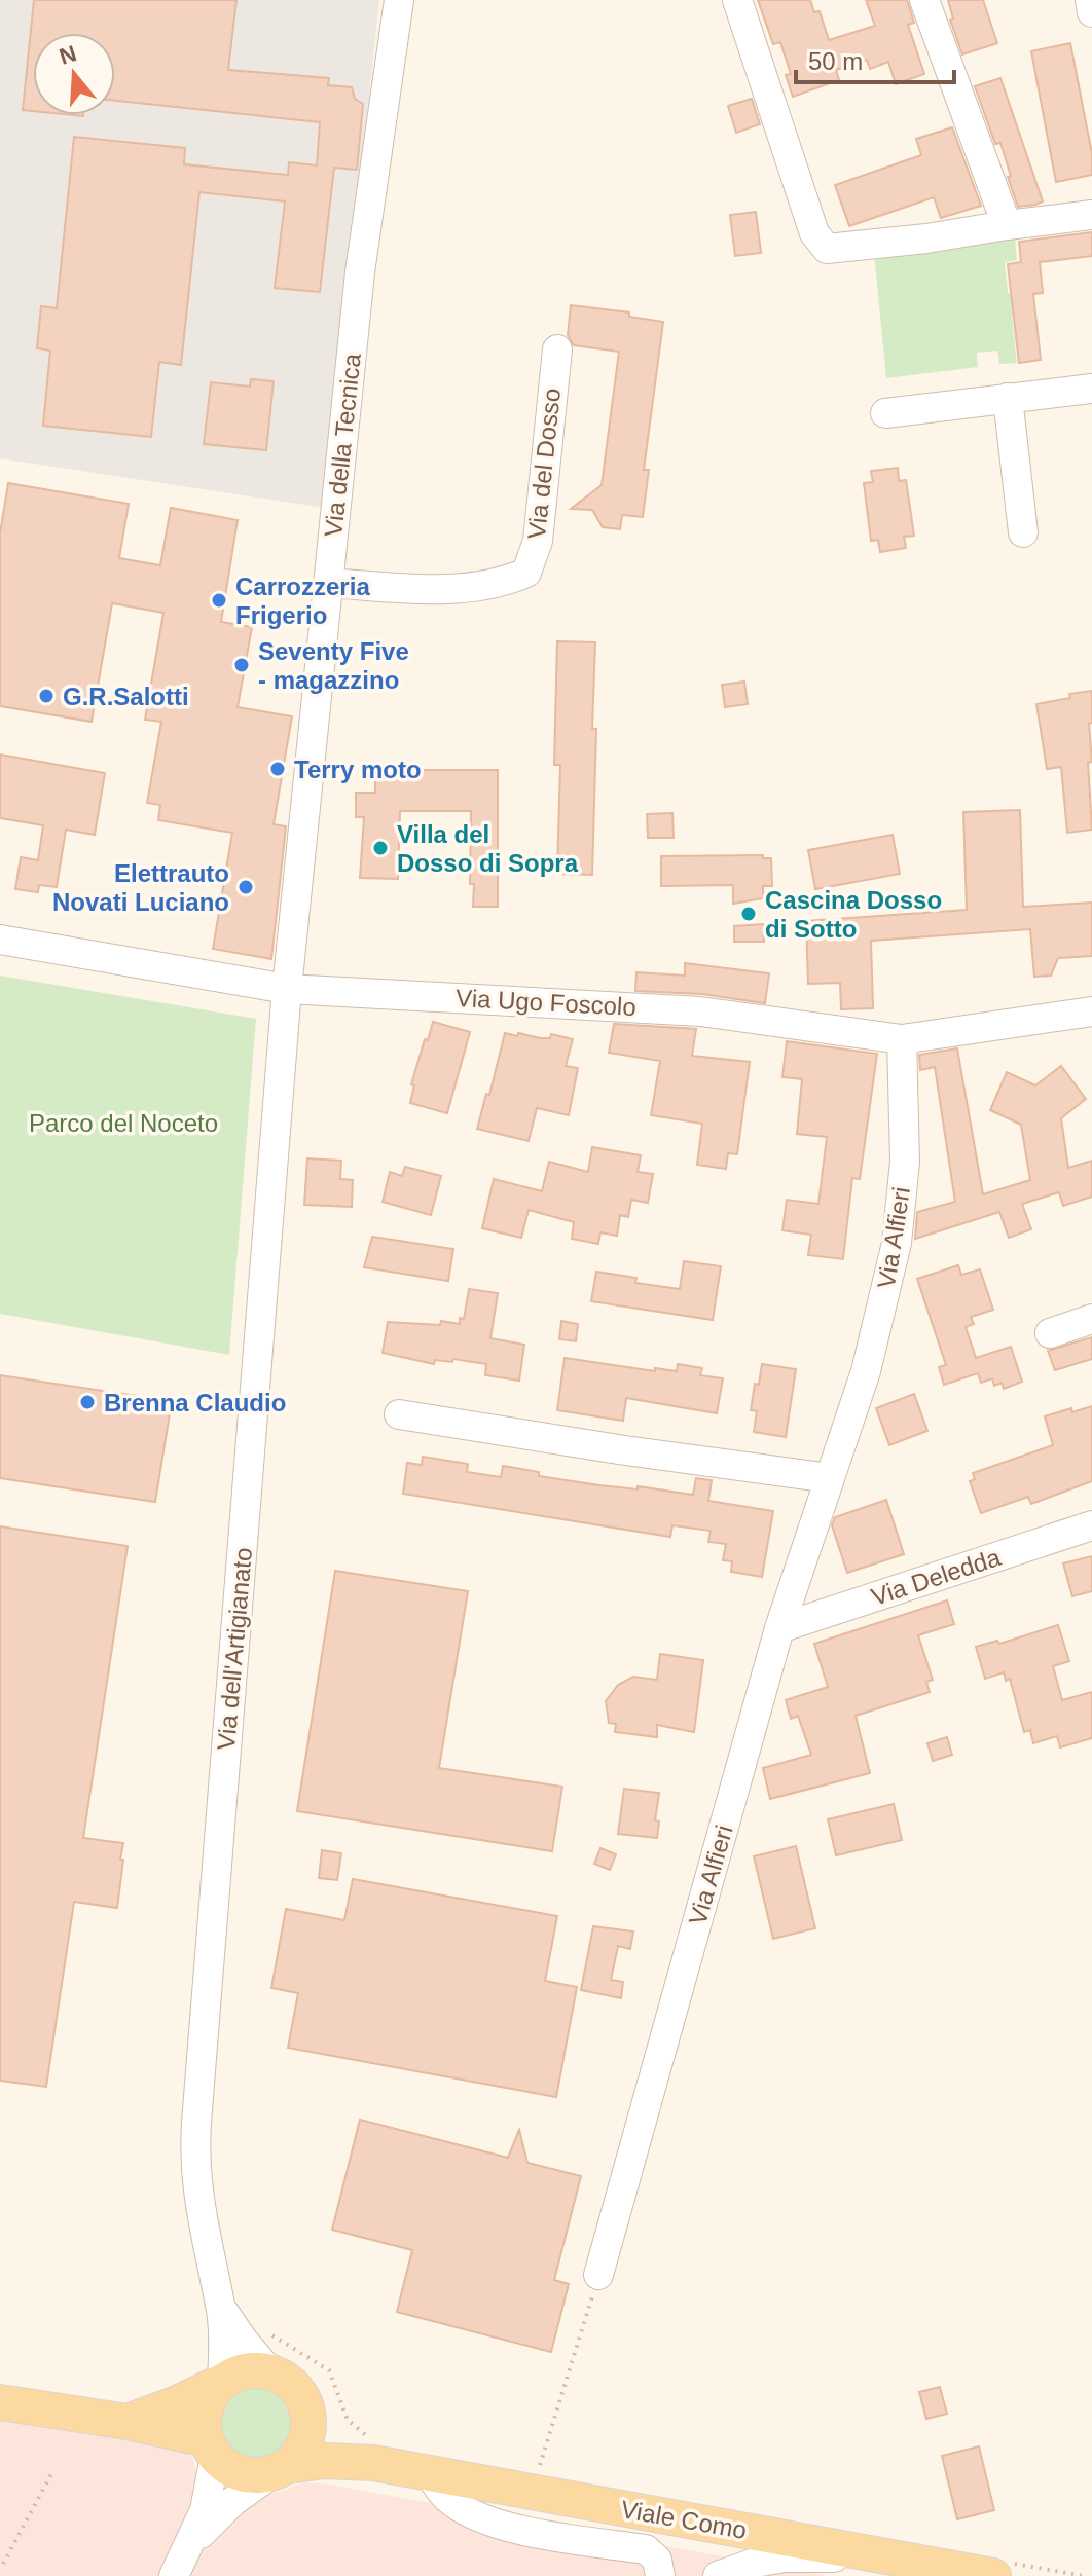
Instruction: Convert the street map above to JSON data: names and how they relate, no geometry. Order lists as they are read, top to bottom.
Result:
{
  "streets": {
    "main road": ["Viale Como"],
    "street": [
      "Via della Tecnica",
      "Via del Dosso",
      "Via Ugo Foscolo",
      "Via Alfieri",
      "Via Deledda",
      "Via dell'Artigianato"
    ]
  },
  "crossings": [
    ["Via della Tecnica", "Via del Dosso"],
    ["Via della Tecnica", "Via Ugo Foscolo"],
    ["Via della Tecnica", "Via dell'Artigianato"],
    ["Via Ugo Foscolo", "Via Alfieri"],
    ["Via Ugo Foscolo", "Via dell'Artigianato"],
    ["Via Alfieri", "Via Deledda"],
    ["Via dell'Artigianato", "Viale Como"]
  ],
  "parks": ["Parco del Noceto"],
  "places": [
    "Carrozzeria Frigerio",
    "Seventy Five - magazzino",
    "G.R.Salotti",
    "Terry moto",
    "Villa del Dosso di Sopra",
    "Elettrauto Novati Luciano",
    "Cascina Dosso di Sotto",
    "Brenna Claudio"
  ],
  "scale_bar": "50 m",
  "north": "top"
}
